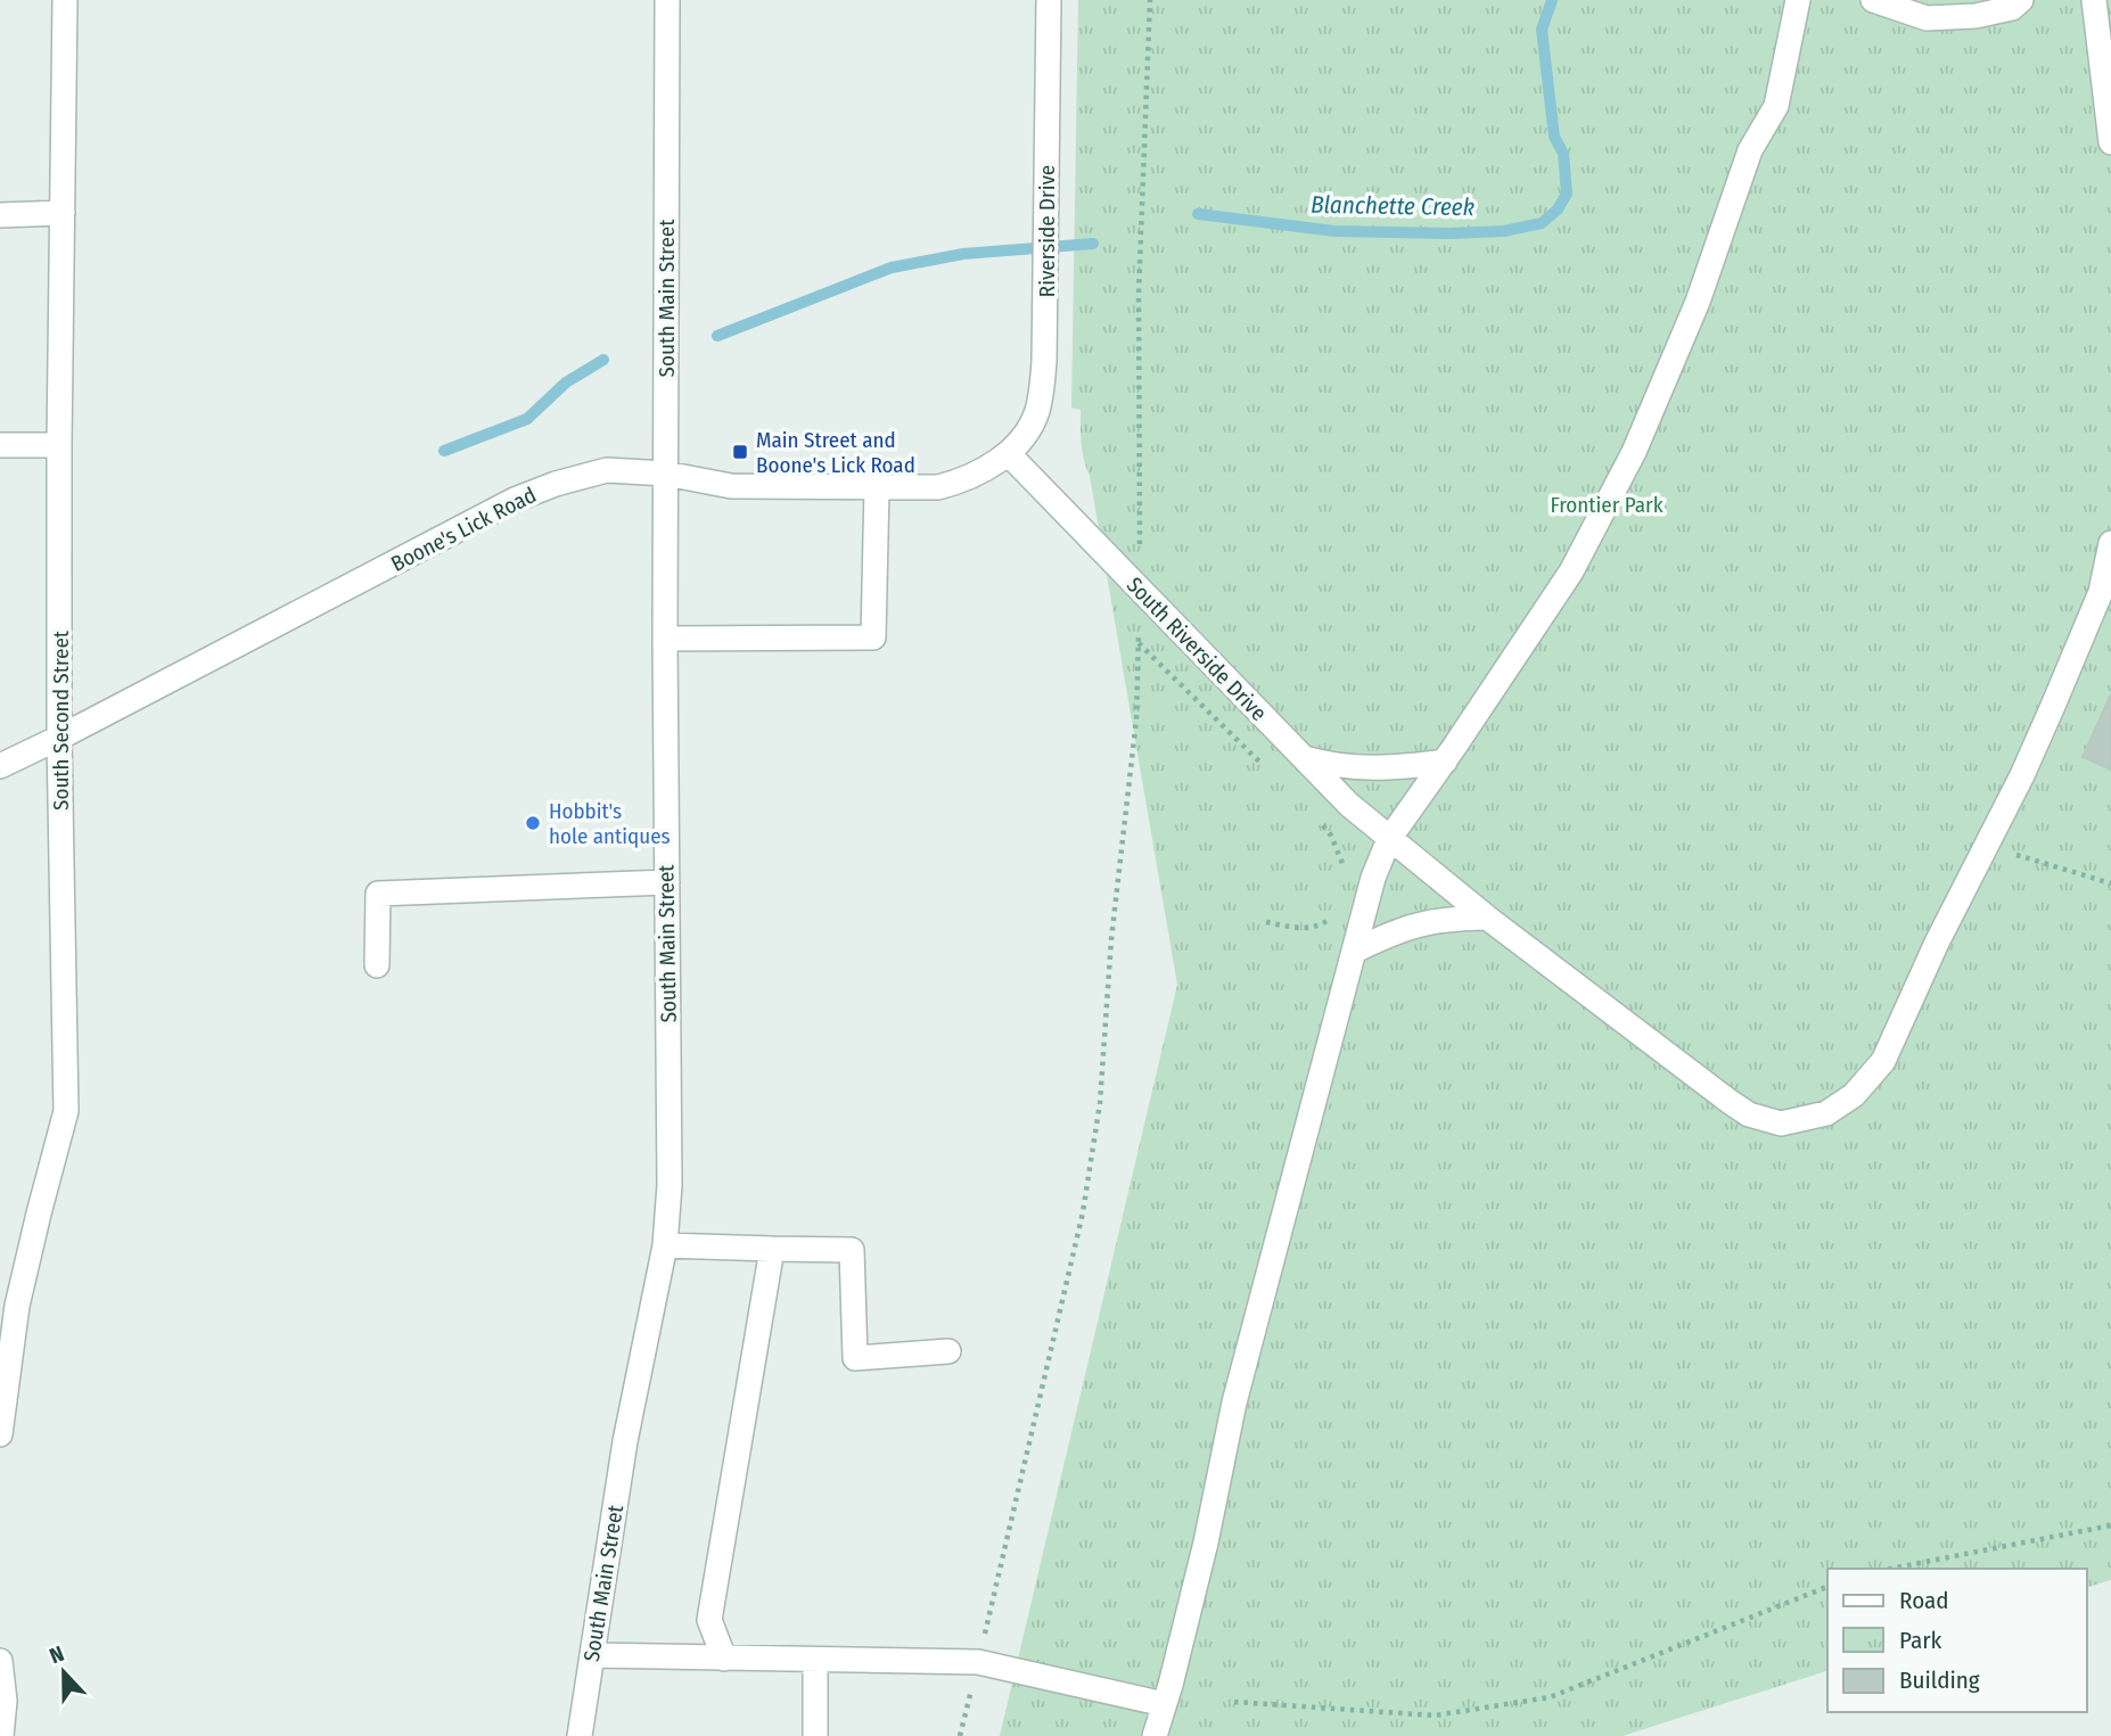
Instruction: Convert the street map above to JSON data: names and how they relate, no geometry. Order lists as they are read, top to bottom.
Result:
{
  "streets": {
    "street": [
      "Riverside Drive",
      "South Main Street",
      "Boone's Lick Road",
      "South Riverside Drive",
      "South Second Street"
    ]
  },
  "crossings": [
    ["Riverside Drive", "Boone's Lick Road"],
    ["Riverside Drive", "South Riverside Drive"],
    ["South Main Street", "Boone's Lick Road"],
    ["Boone's Lick Road", "South Riverside Drive"],
    ["Boone's Lick Road", "South Second Street"]
  ],
  "water": ["Blanchette Creek"],
  "parks": ["Frontier Park"],
  "places": {
    "transit": ["Main Street and Boone's Lick Road"],
    "other": ["Hobbit's hole antiques"]
  },
  "legend": ["Road", "Park", "Building"],
  "north": "top"
}
